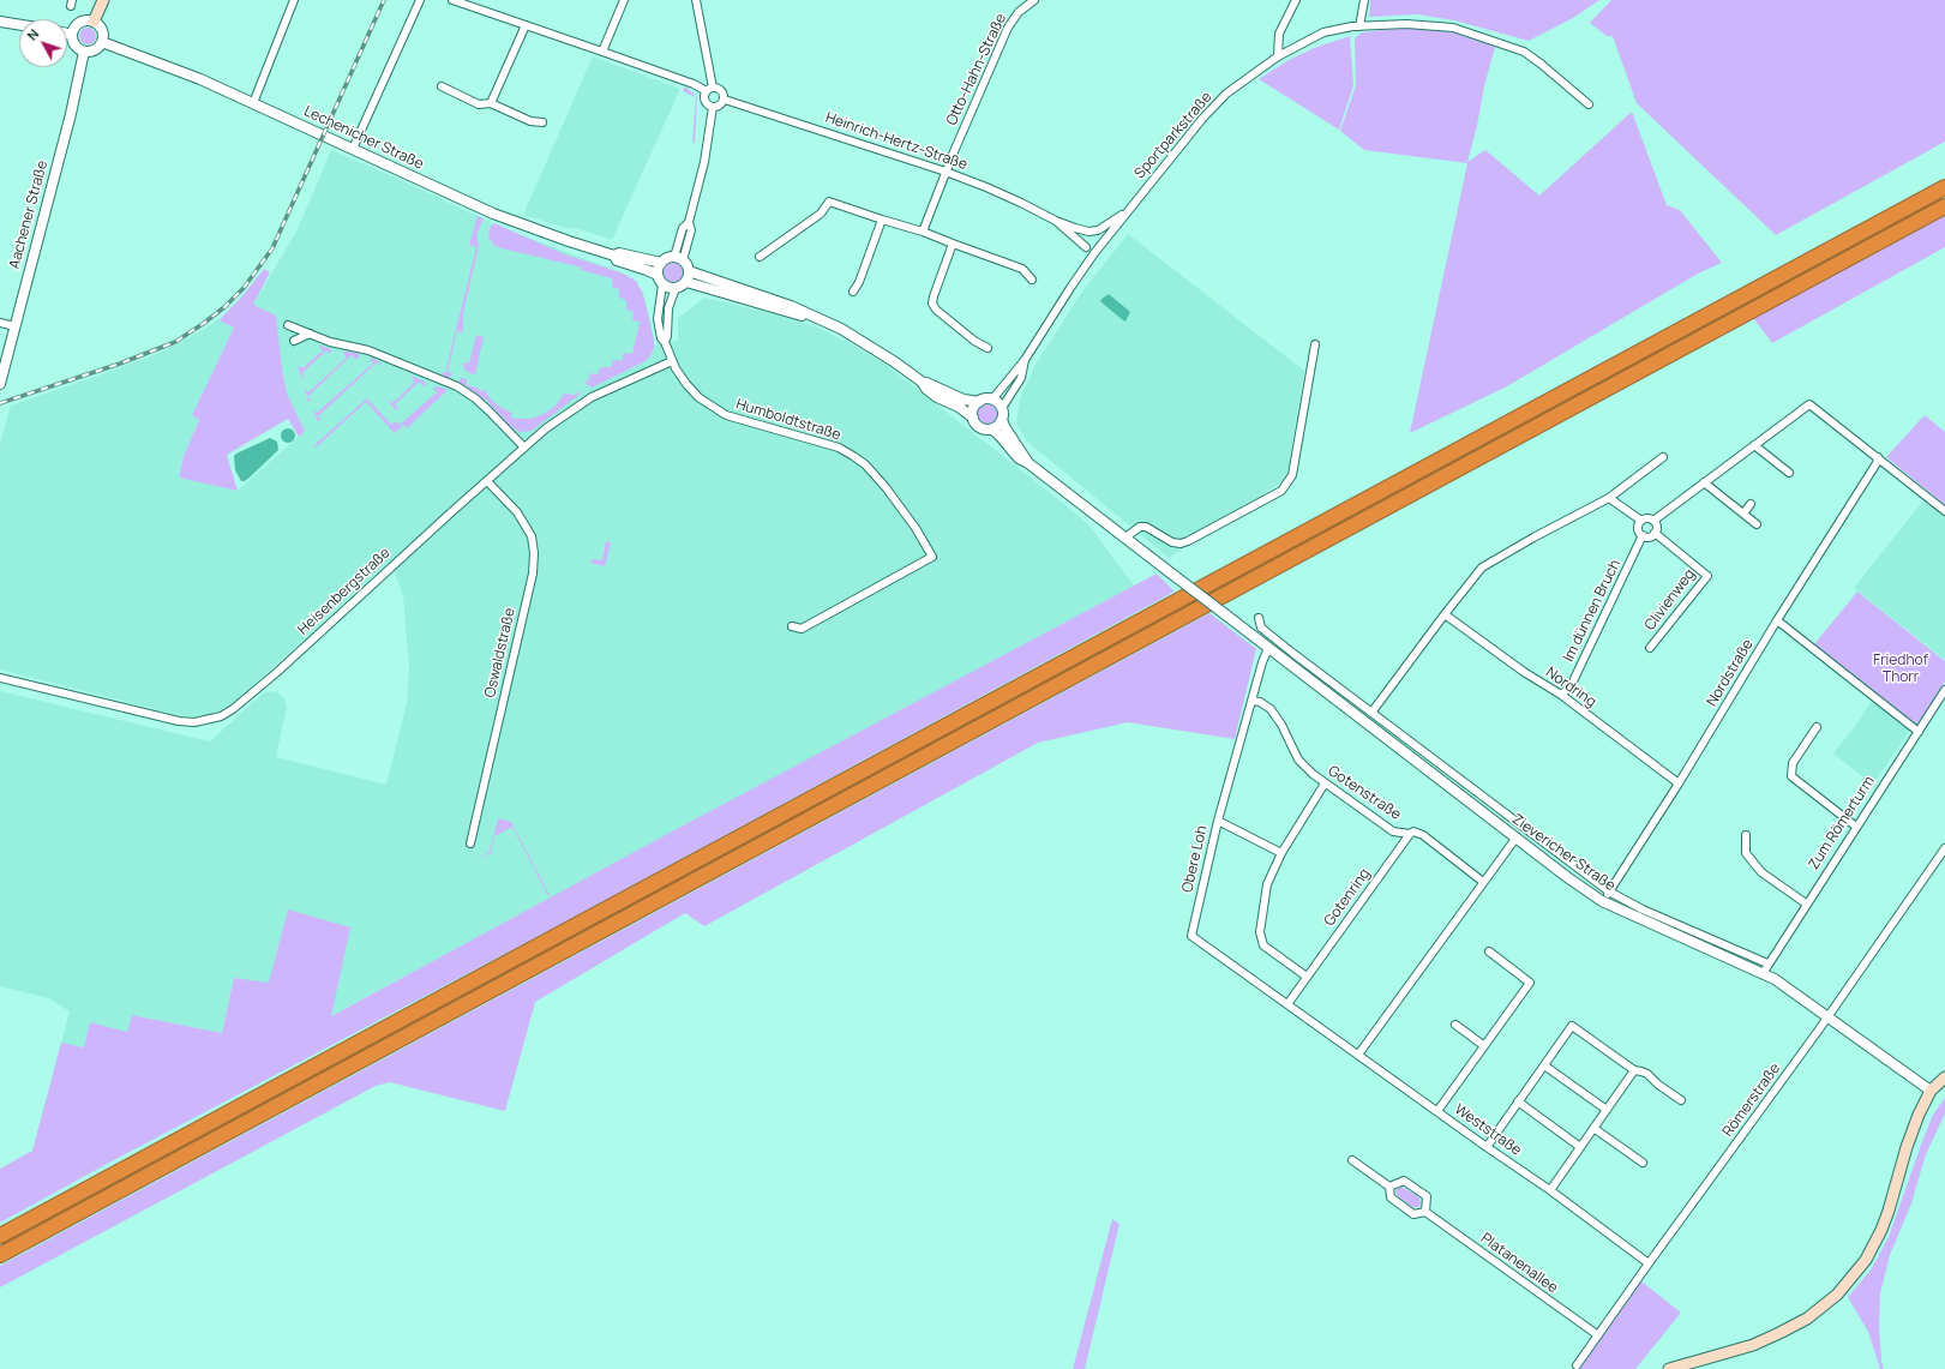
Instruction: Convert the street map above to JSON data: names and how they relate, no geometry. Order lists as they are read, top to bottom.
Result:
{
  "streets": {
    "street": [
      "Otto-Hahn-Straße",
      "Sportparkstraße",
      "Lechenicher Straße",
      "Heinrich-Hertz-Straße",
      "Aachener Straße",
      "Humboldtstraße",
      "Heisenbergstraße",
      "Clivienweg",
      "Im dünnen Bruch",
      "Oswaldstraße",
      "Nordstraße",
      "Nordring",
      "Gotenstraße",
      "Zum Römerturm",
      "Zievericher Straße",
      "Obere Loh",
      "Gotenring",
      "Römerstraße",
      "Weststraße",
      "Platanenallee"
    ]
  },
  "crossings": [
    ["Otto-Hahn-Straße", "Heinrich-Hertz-Straße"],
    ["Sportparkstraße", "Heinrich-Hertz-Straße"],
    ["Lechenicher Straße", "Aachener Straße"],
    ["Lechenicher Straße", "Humboldtstraße"],
    ["Humboldtstraße", "Heisenbergstraße"],
    ["Heisenbergstraße", "Oswaldstraße"],
    ["Clivienweg", "Im dünnen Bruch"],
    ["Im dünnen Bruch", "Nordring"],
    ["Nordstraße", "Nordring"],
    ["Nordstraße", "Zievericher Straße"],
    ["Gotenstraße", "Obere Loh"],
    ["Gotenstraße", "Gotenring"],
    ["Zum Römerturm", "Zievericher Straße"],
    ["Zievericher Straße", "Obere Loh"],
    ["Zievericher Straße", "Römerstraße"],
    ["Obere Loh", "Gotenring"],
    ["Obere Loh", "Weststraße"],
    ["Römerstraße", "Weststraße"],
    ["Römerstraße", "Platanenallee"]
  ],
  "parks": ["Friedhof Thorr"],
  "north": "top left"
}
